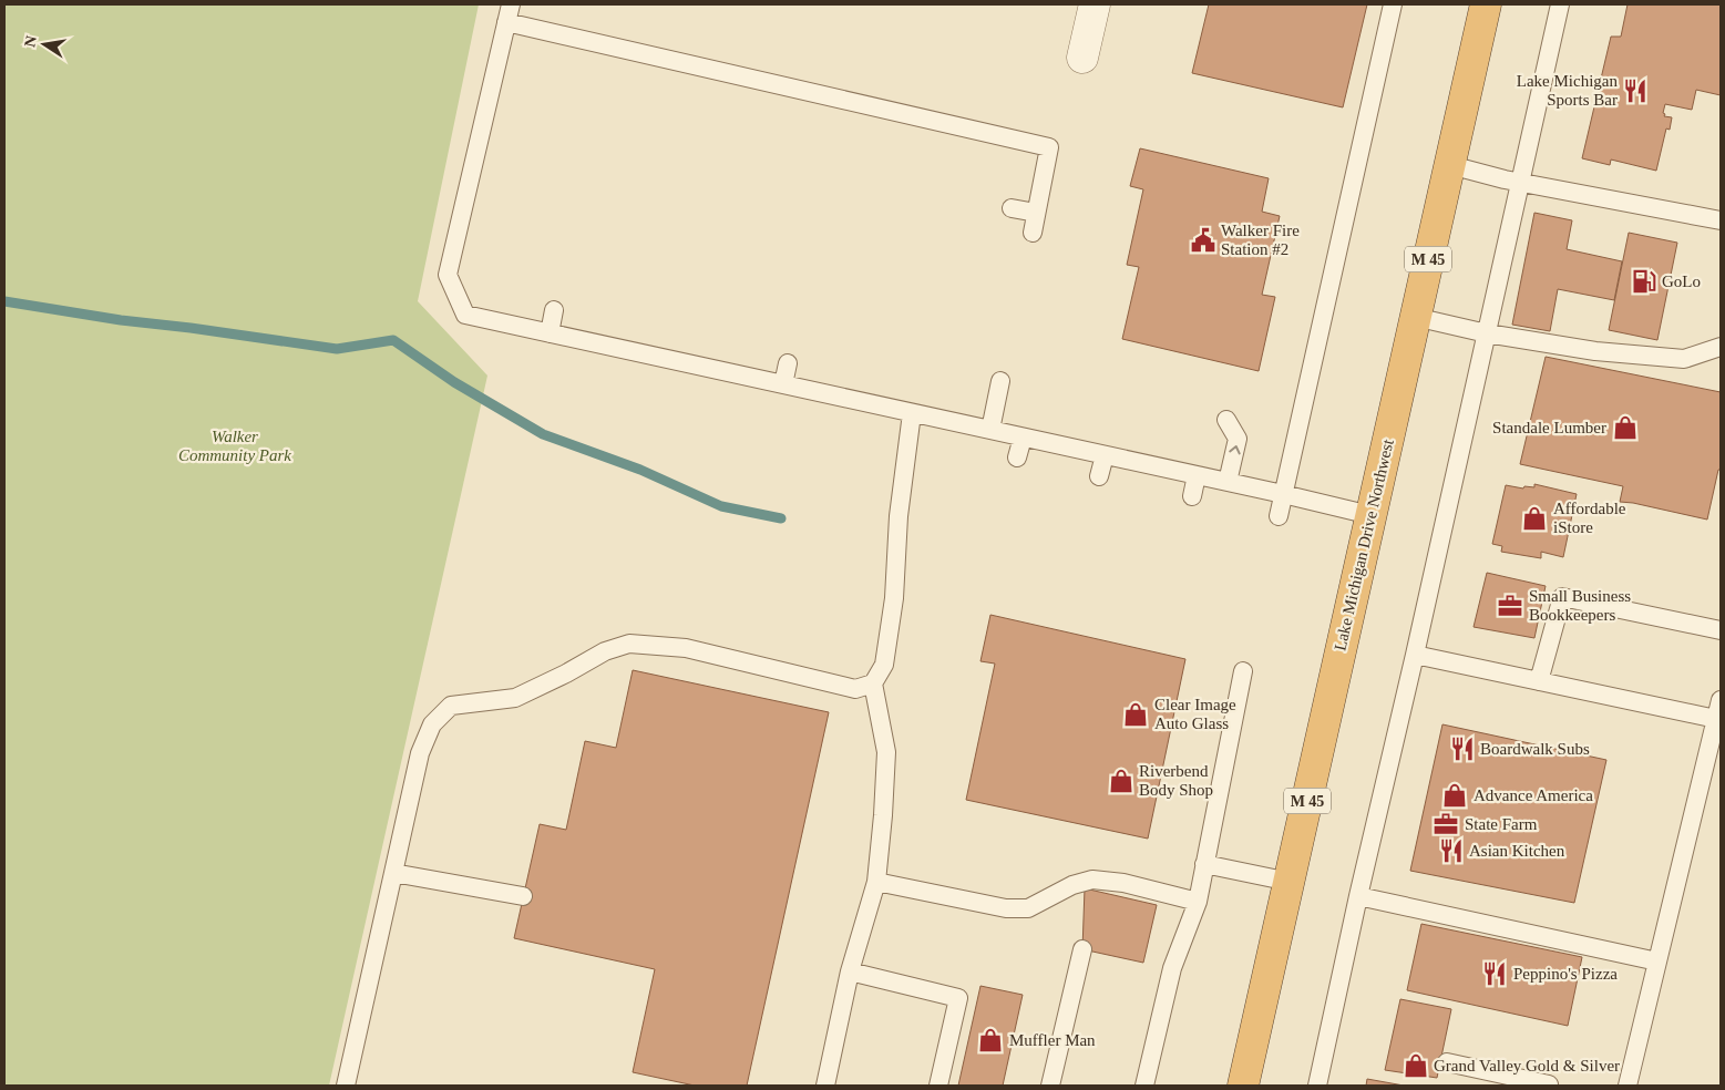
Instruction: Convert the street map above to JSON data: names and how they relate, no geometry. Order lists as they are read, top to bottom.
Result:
{
  "streets": {
    "highway": ["M 45", "Lake Michigan Drive Northwest"]
  },
  "parks": ["Walker Community Park"],
  "places": {
    "restaurant": [
      "Lake Michigan Sports Bar",
      "Boardwalk Subs",
      "Asian Kitchen",
      "Peppino's Pizza"
    ],
    "public building": ["Walker Fire Station #2"],
    "fuel station": ["GoLo"],
    "shop": [
      "Standale Lumber",
      "Affordable iStore",
      "Clear Image Auto Glass",
      "Riverbend Body Shop",
      "Advance America",
      "Muffler Man",
      "Grand Valley Gold & Silver"
    ],
    "office": ["Small Business Bookkeepers", "State Farm"]
  },
  "north": "left"
}
